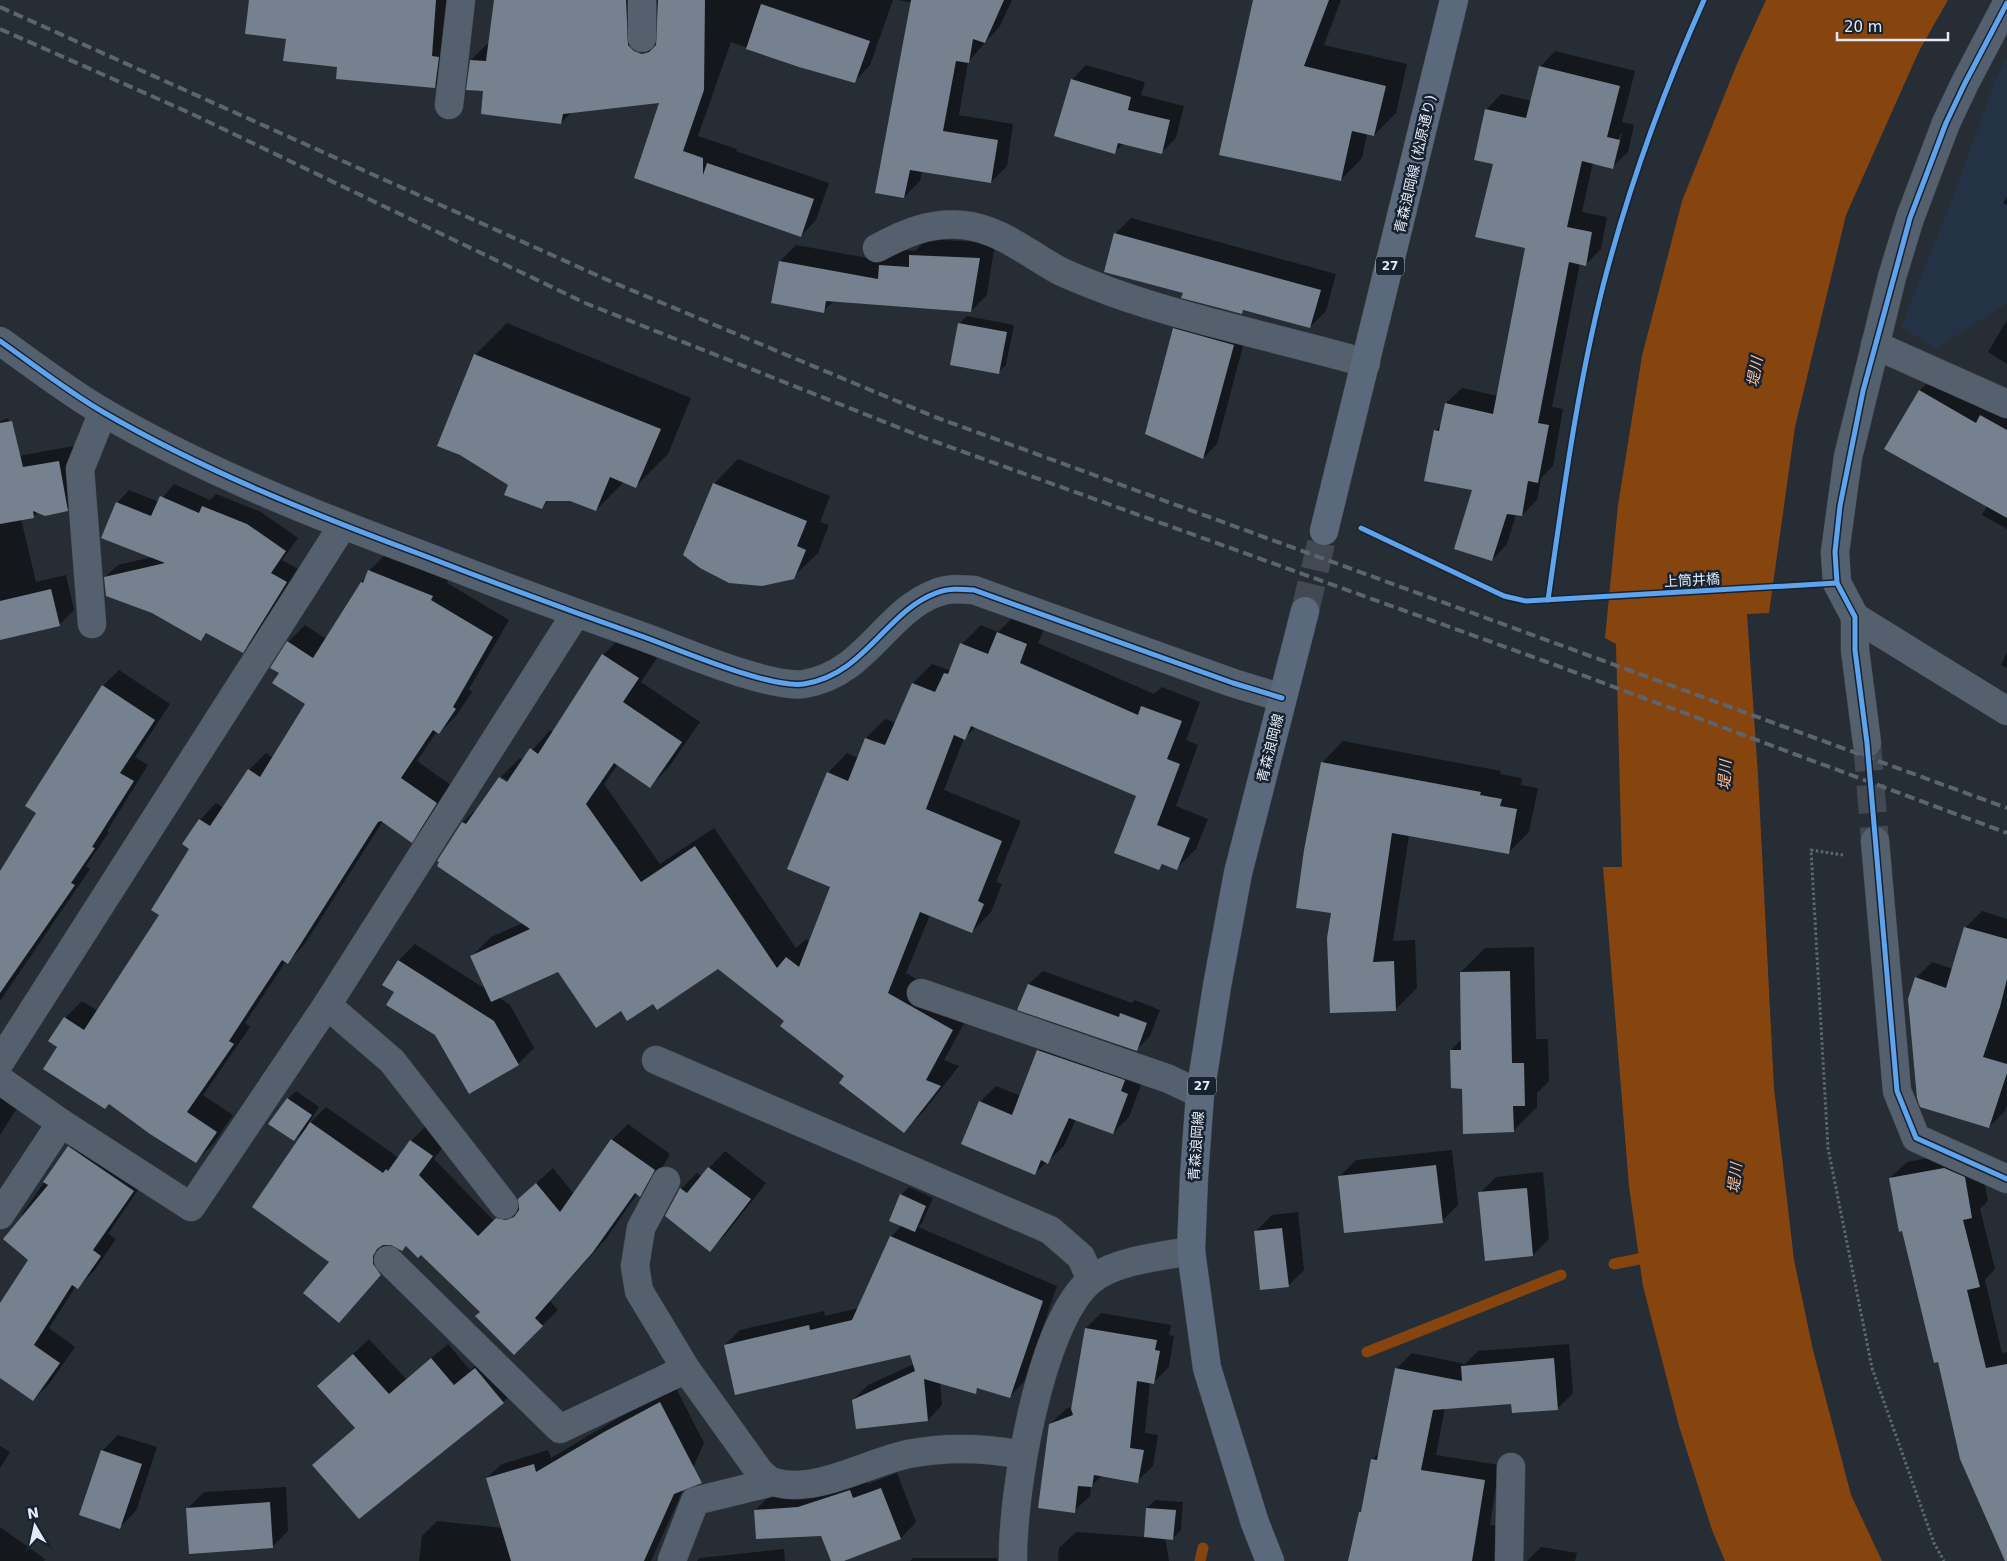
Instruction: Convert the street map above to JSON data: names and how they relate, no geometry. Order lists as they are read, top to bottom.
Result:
{
  "streets": {
    "main road": ["青森浪岡線 (松原通り)", "27", "青森浪岡線"],
    "cycle path": ["上筒井橋"]
  },
  "water": ["堤川"],
  "scale_bar": "20 m",
  "north": "top"
}
